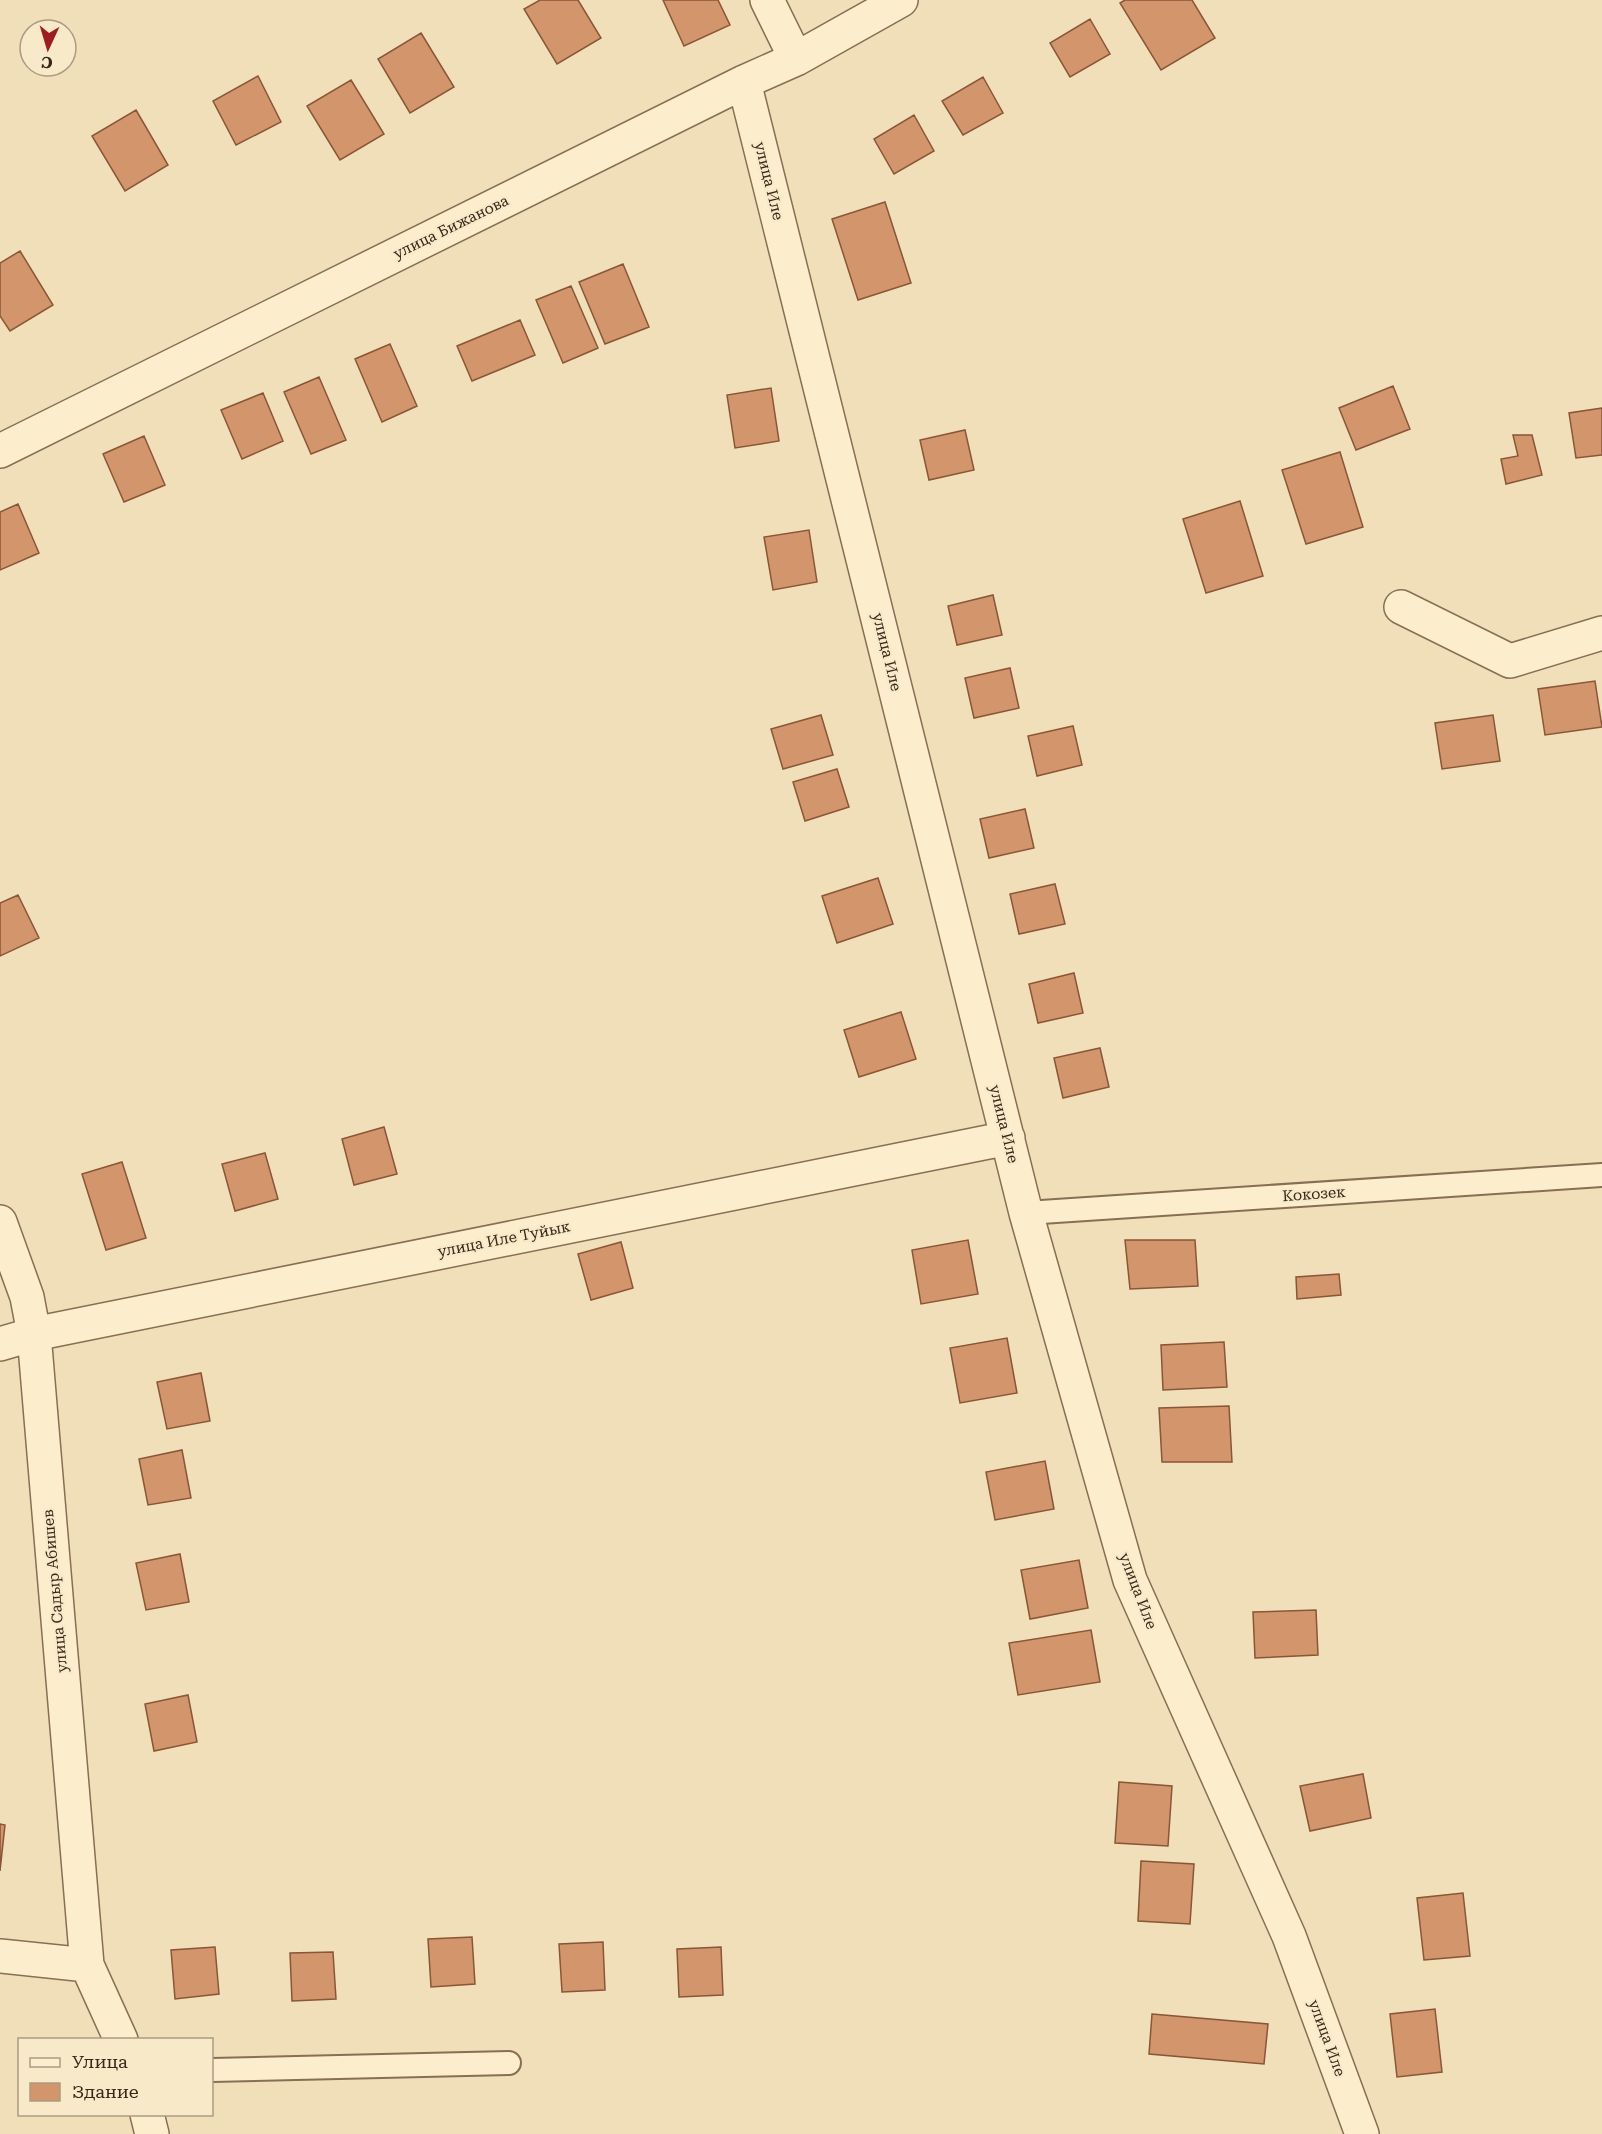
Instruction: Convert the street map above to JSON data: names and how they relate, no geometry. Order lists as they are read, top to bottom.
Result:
{
  "streets": {
    "street": [
      "улица Иле",
      "улица Бижанова",
      "улица Иле Туйык",
      "улица Садыр Абишев"
    ],
    "lane": ["Кокозек"]
  },
  "crossings": [
    ["улица Иле", "улица Бижанова"],
    ["улица Иле", "Кокозек"],
    ["улица Иле", "улица Иле Туйык"],
    ["улица Иле Туйык", "улица Садыр Абишев"]
  ],
  "legend": ["Улица", "Здание"],
  "north": "bottom"
}
